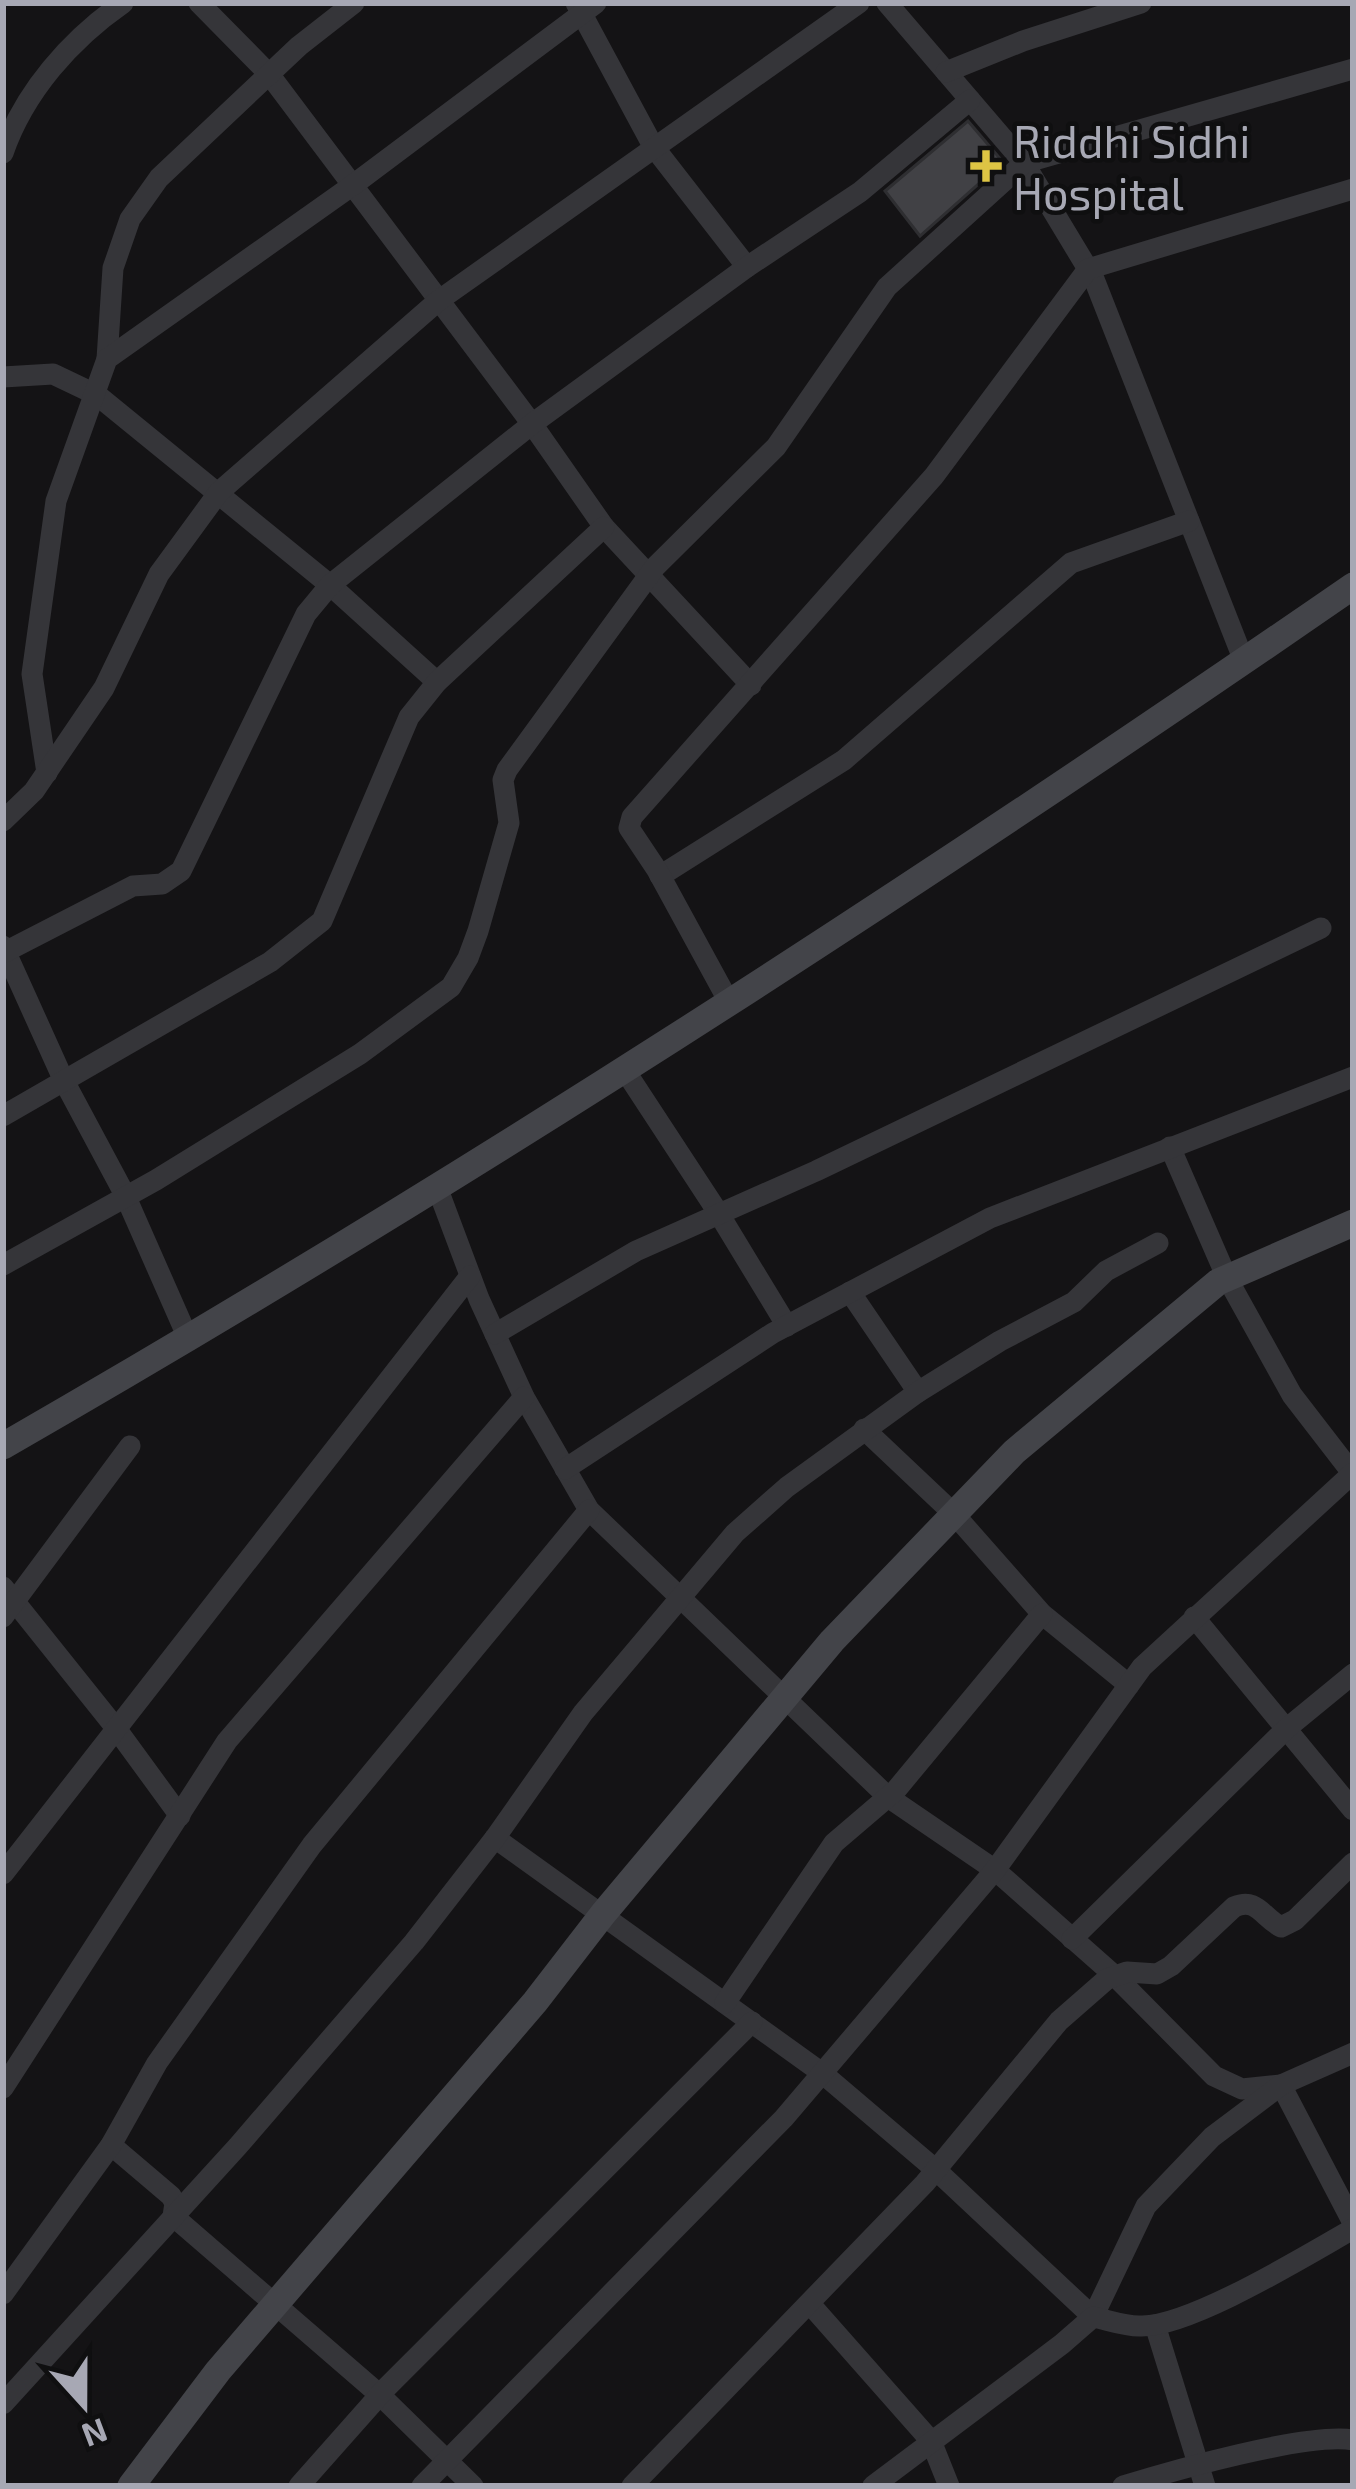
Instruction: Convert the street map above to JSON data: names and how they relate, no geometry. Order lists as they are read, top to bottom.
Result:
{
  "places": {
    "health": ["Riddhi Sidhi Hospital"]
  },
  "north": "bottom"
}
